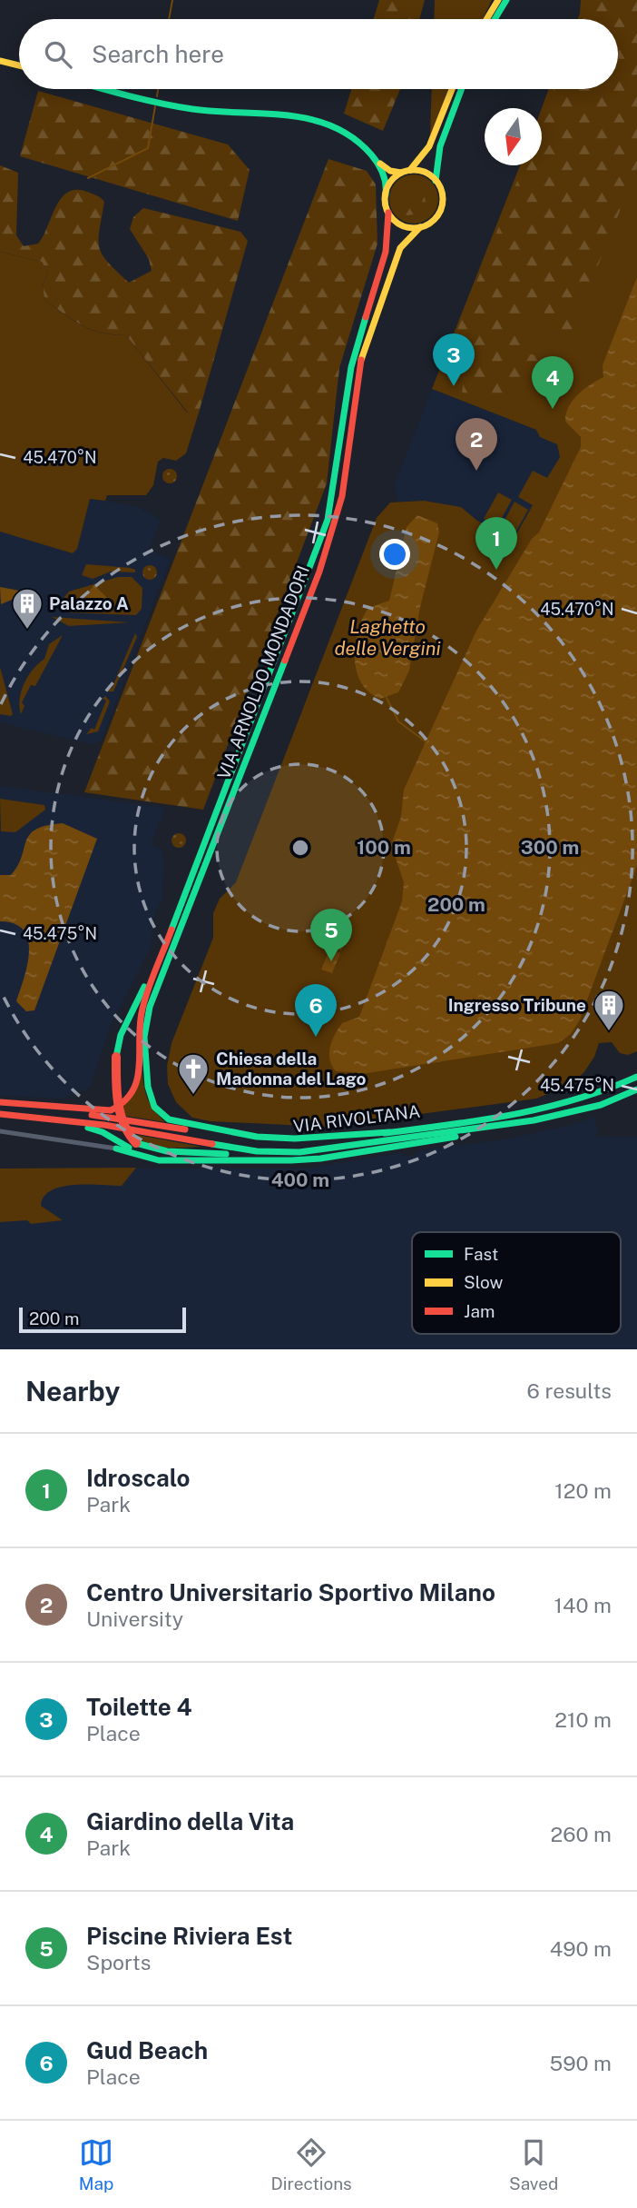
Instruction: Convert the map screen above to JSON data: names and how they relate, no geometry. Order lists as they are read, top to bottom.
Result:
{
  "streets": {
    "main road": ["VIA ARNOLDO MONDADORI", "VIA RIVOLTANA"]
  },
  "crossings": [
    ["VIA ARNOLDO MONDADORI", "VIA RIVOLTANA"]
  ],
  "water": ["Laghetto delle Vergini"],
  "places": {
    "building": ["Palazzo A", "Ingresso Tribune"],
    "church": ["Chiesa della Madonna del Lago"]
  },
  "legend": ["Fast", "Slow", "Jam"],
  "scale_bar": "200 m",
  "north": "bottom",
  "page": {
    "search": "Search here",
    "pins": [
      "3",
      "4",
      "2",
      "1",
      "5",
      "6"
    ],
    "scale": "200 m",
    "heading": ["Nearby", "6 results"],
    "list": [
      {
        "mark": "1",
        "name": "Idroscalo",
        "note": "Park",
        "value": "120 m"
      },
      {
        "mark": "2",
        "name": "Centro Universitario Sportivo Milano",
        "note": "University",
        "value": "140 m"
      },
      {
        "mark": "3",
        "name": "Toilette 4",
        "note": "Place",
        "value": "210 m"
      },
      {
        "mark": "4",
        "name": "Giardino della Vita",
        "note": "Park",
        "value": "260 m"
      },
      {
        "mark": "5",
        "name": "Piscine Riviera Est",
        "note": "Sports",
        "value": "490 m"
      },
      {
        "mark": "6",
        "name": "Gud Beach",
        "note": "Place",
        "value": "590 m"
      }
    ],
    "nav": ["Map", "Directions", "Saved"]
  },
  "coordinates": ["45.470°N", "45.475°N"],
  "rings": [
    "100 m",
    "300 m",
    "200 m",
    "400 m"
  ]
}
